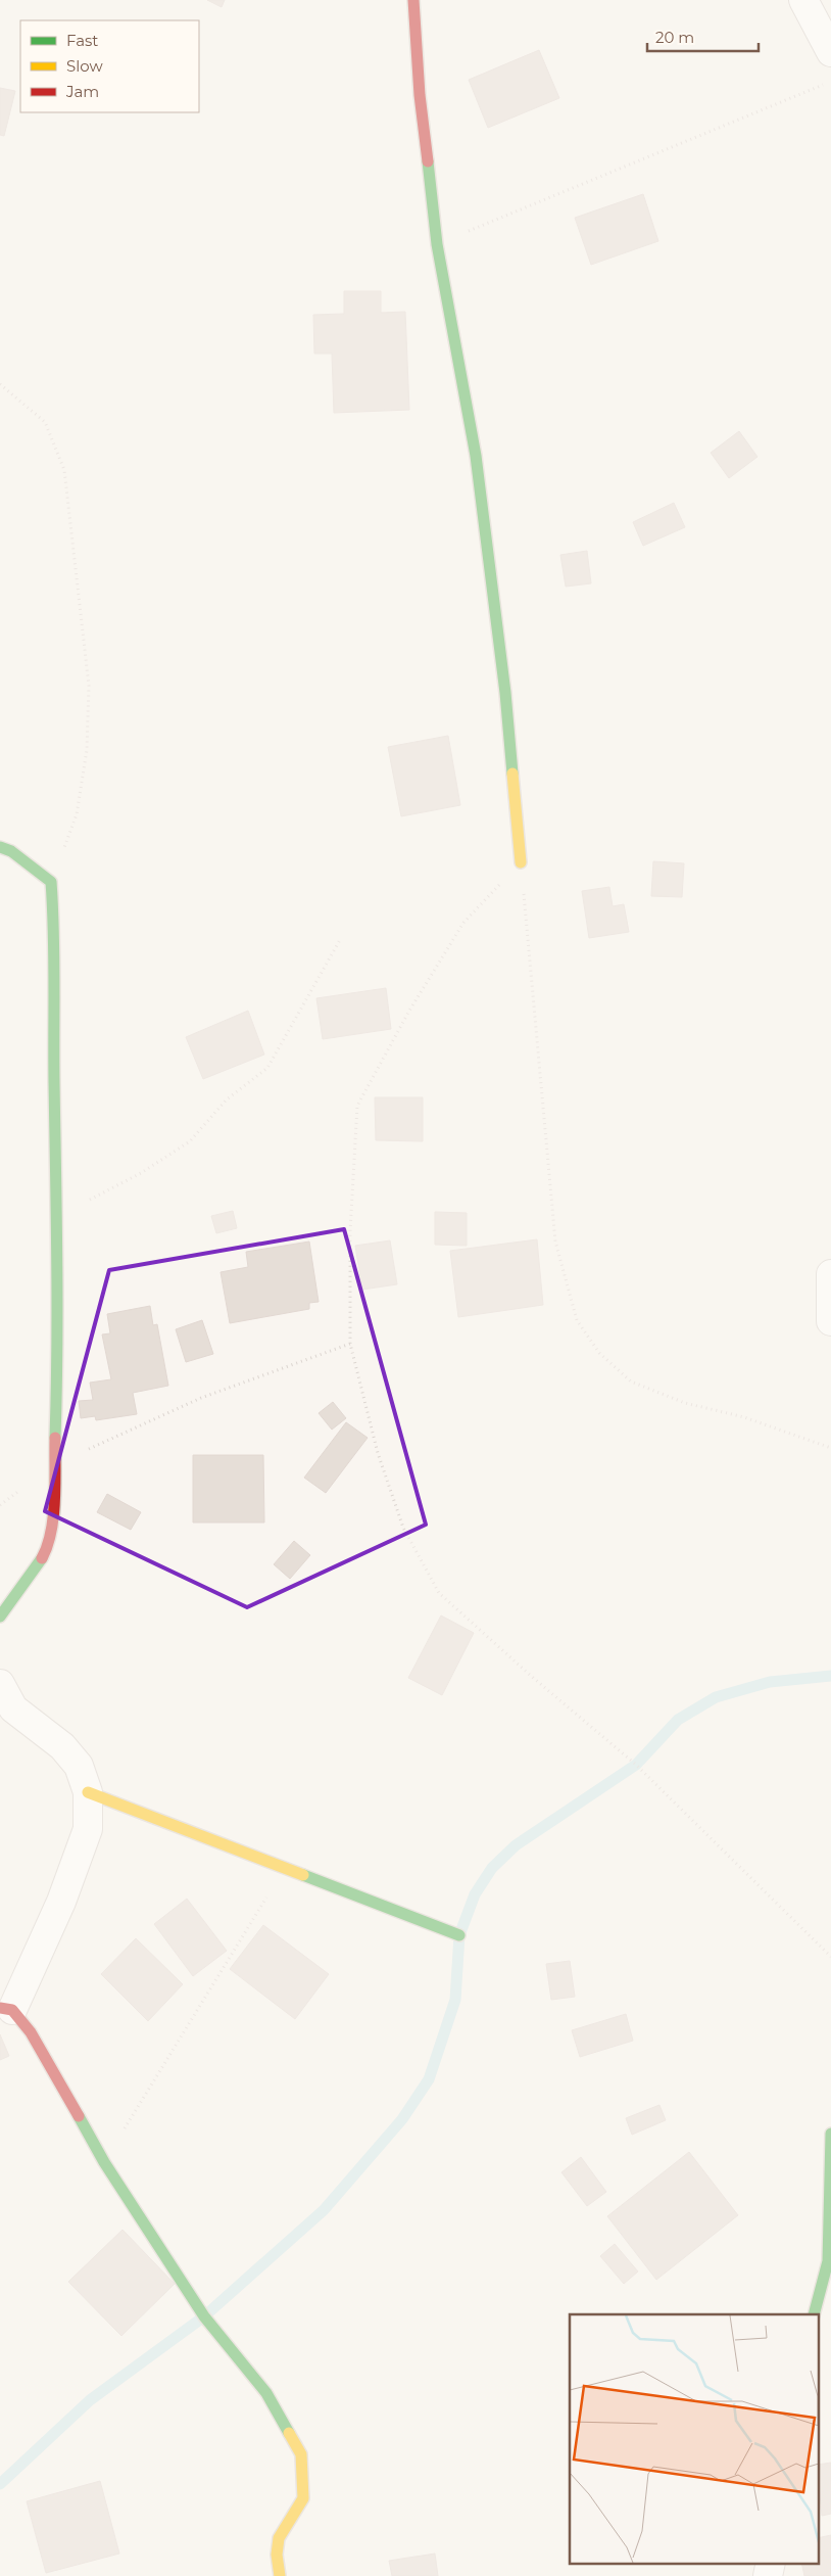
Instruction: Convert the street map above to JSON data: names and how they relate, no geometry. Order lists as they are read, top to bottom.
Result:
{
  "legend": ["Fast", "Slow", "Jam"],
  "scale_bar": "20 m"
}
